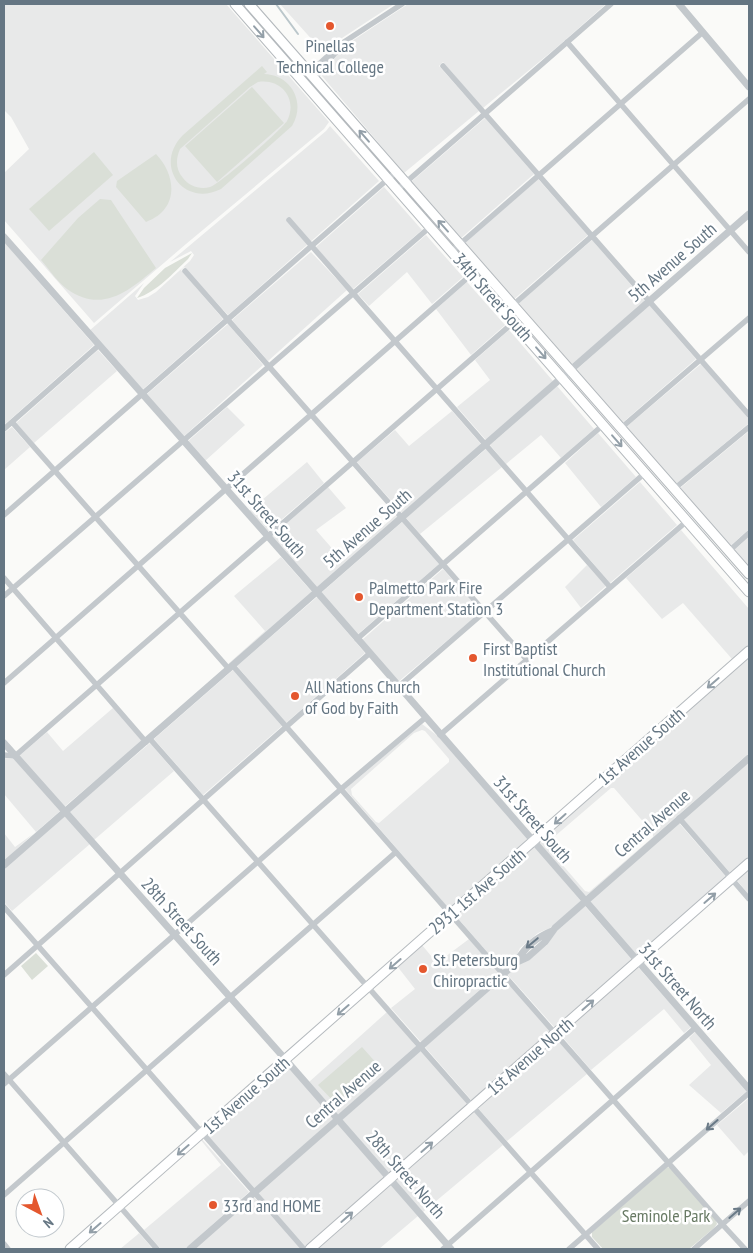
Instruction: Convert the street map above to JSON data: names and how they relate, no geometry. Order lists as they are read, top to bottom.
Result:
{
  "streets": {
    "main road": [
      "34th Street South",
      "1st Avenue South",
      "2931 1st Ave South",
      "1st Avenue North"
    ],
    "street": [
      "5th Avenue South",
      "31st Street South",
      "Central Avenue",
      "28th Street South",
      "31st Street North",
      "28th Street North"
    ]
  },
  "crossings": [
    ["5th Avenue South", "34th Street South"],
    ["5th Avenue South", "31st Street South"],
    ["5th Avenue South", "28th Street South"],
    ["31st Street South", "1st Avenue South"],
    ["31st Street South", "Central Avenue"],
    ["31st Street South", "2931 1st Ave South"],
    ["31st Street South", "31st Street North"],
    ["1st Avenue South", "2931 1st Ave South"],
    ["1st Avenue South", "28th Street South"],
    ["Central Avenue", "28th Street South"],
    ["Central Avenue", "31st Street North"],
    ["Central Avenue", "28th Street North"],
    ["28th Street South", "28th Street North"],
    ["31st Street North", "1st Avenue North"],
    ["1st Avenue North", "28th Street North"]
  ],
  "one_way": ["1st Avenue South", "1st Avenue North"],
  "parks": ["Seminole Park"],
  "places": [
    "Pinellas Technical College",
    "Palmetto Park Fire Department Station 3",
    "First Baptist Institutional Church",
    "All Nations Church of God by Faith",
    "St. Petersburg Chiropractic",
    "33rd and HOME"
  ],
  "north": "bottom right"
}
